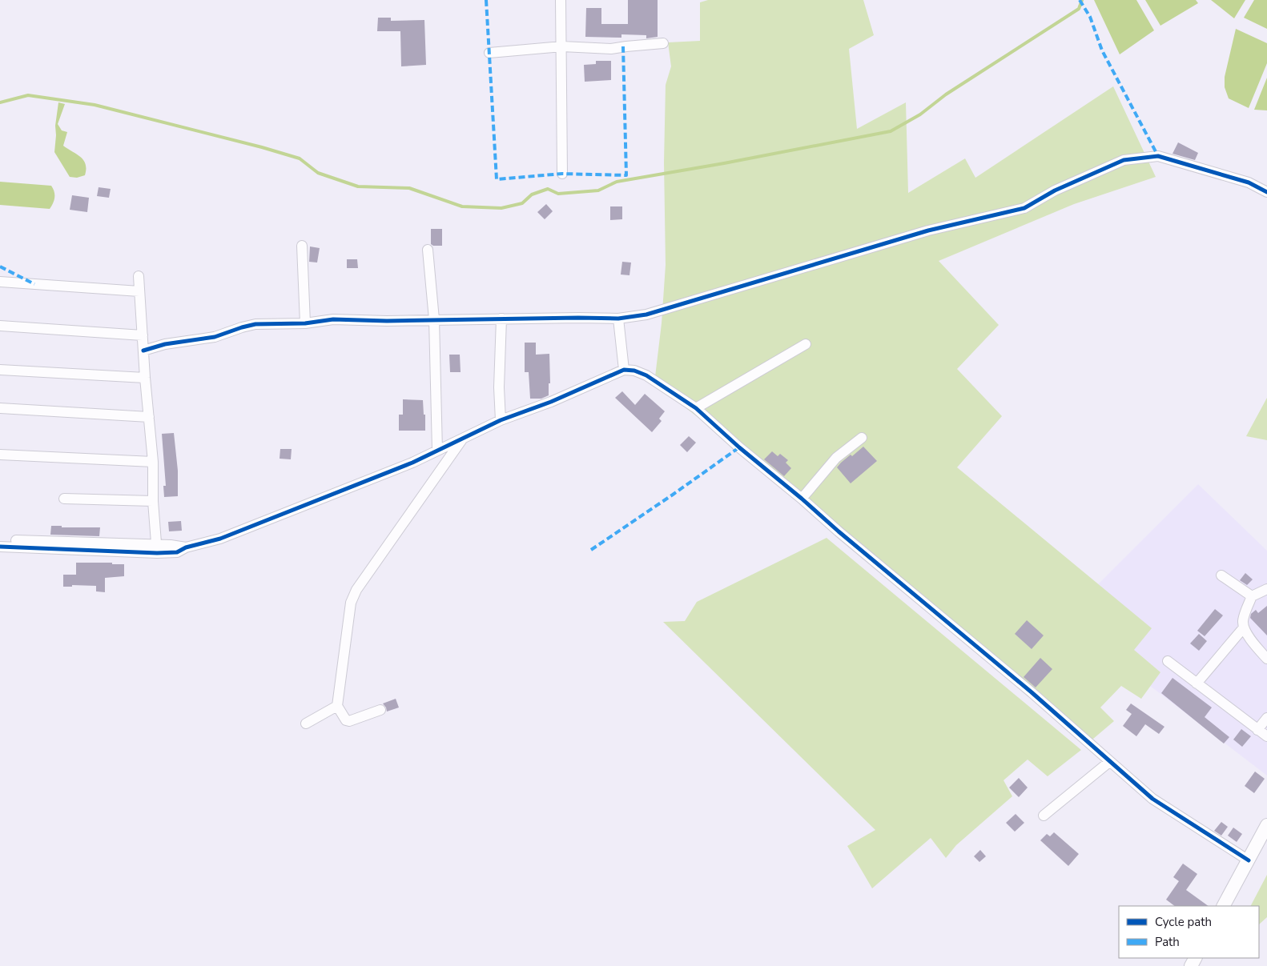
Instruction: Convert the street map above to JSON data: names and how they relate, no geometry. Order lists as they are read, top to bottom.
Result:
{
  "legend": ["Cycle path", "Path"]
}
